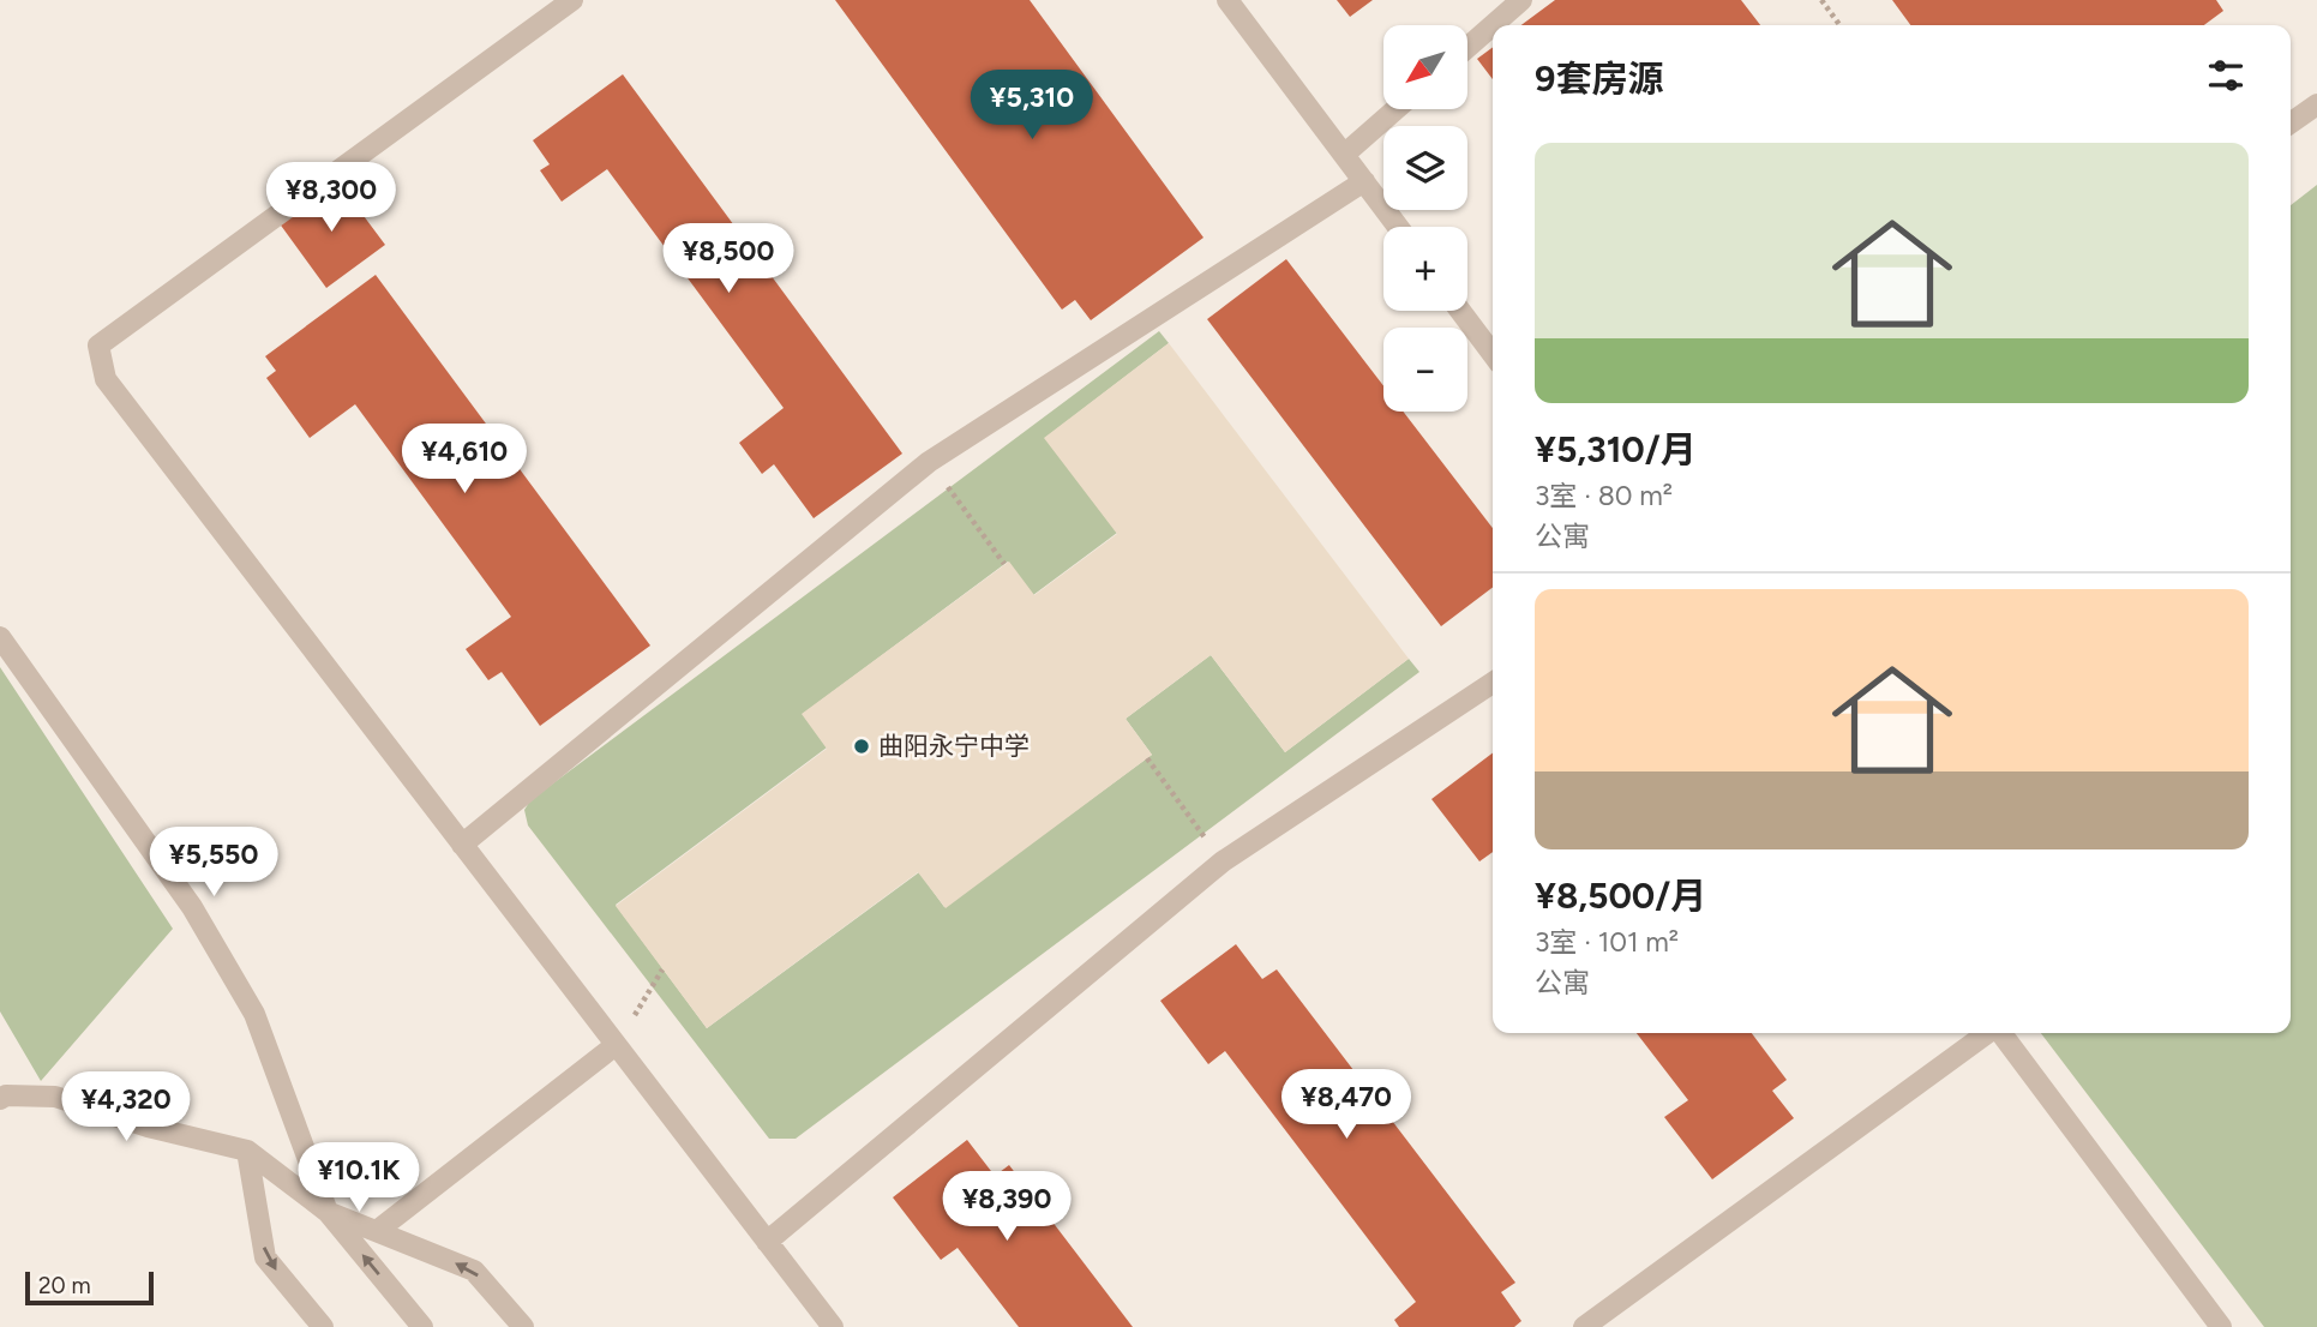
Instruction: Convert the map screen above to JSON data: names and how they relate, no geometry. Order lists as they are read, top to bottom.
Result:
{
  "places": ["曲阳永宁中学"],
  "scale_bar": "20 m",
  "north": "bottom left",
  "page": {
    "map_buttons": ["+", "−"],
    "heading": "9套房源",
    "price": [
      "¥5,310",
      "¥8,300",
      "¥8,500",
      "¥4,610",
      "¥5,550",
      "¥8,470",
      "¥4,320",
      "¥10.1K",
      "¥8,390"
    ],
    "list": [
      {
        "name": "¥5,310/月",
        "note": "3室 · 80 m² · 公寓"
      },
      {
        "name": "¥8,500/月",
        "note": "3室 · 101 m² · 公寓"
      }
    ],
    "scale": "20 m"
  }
}
